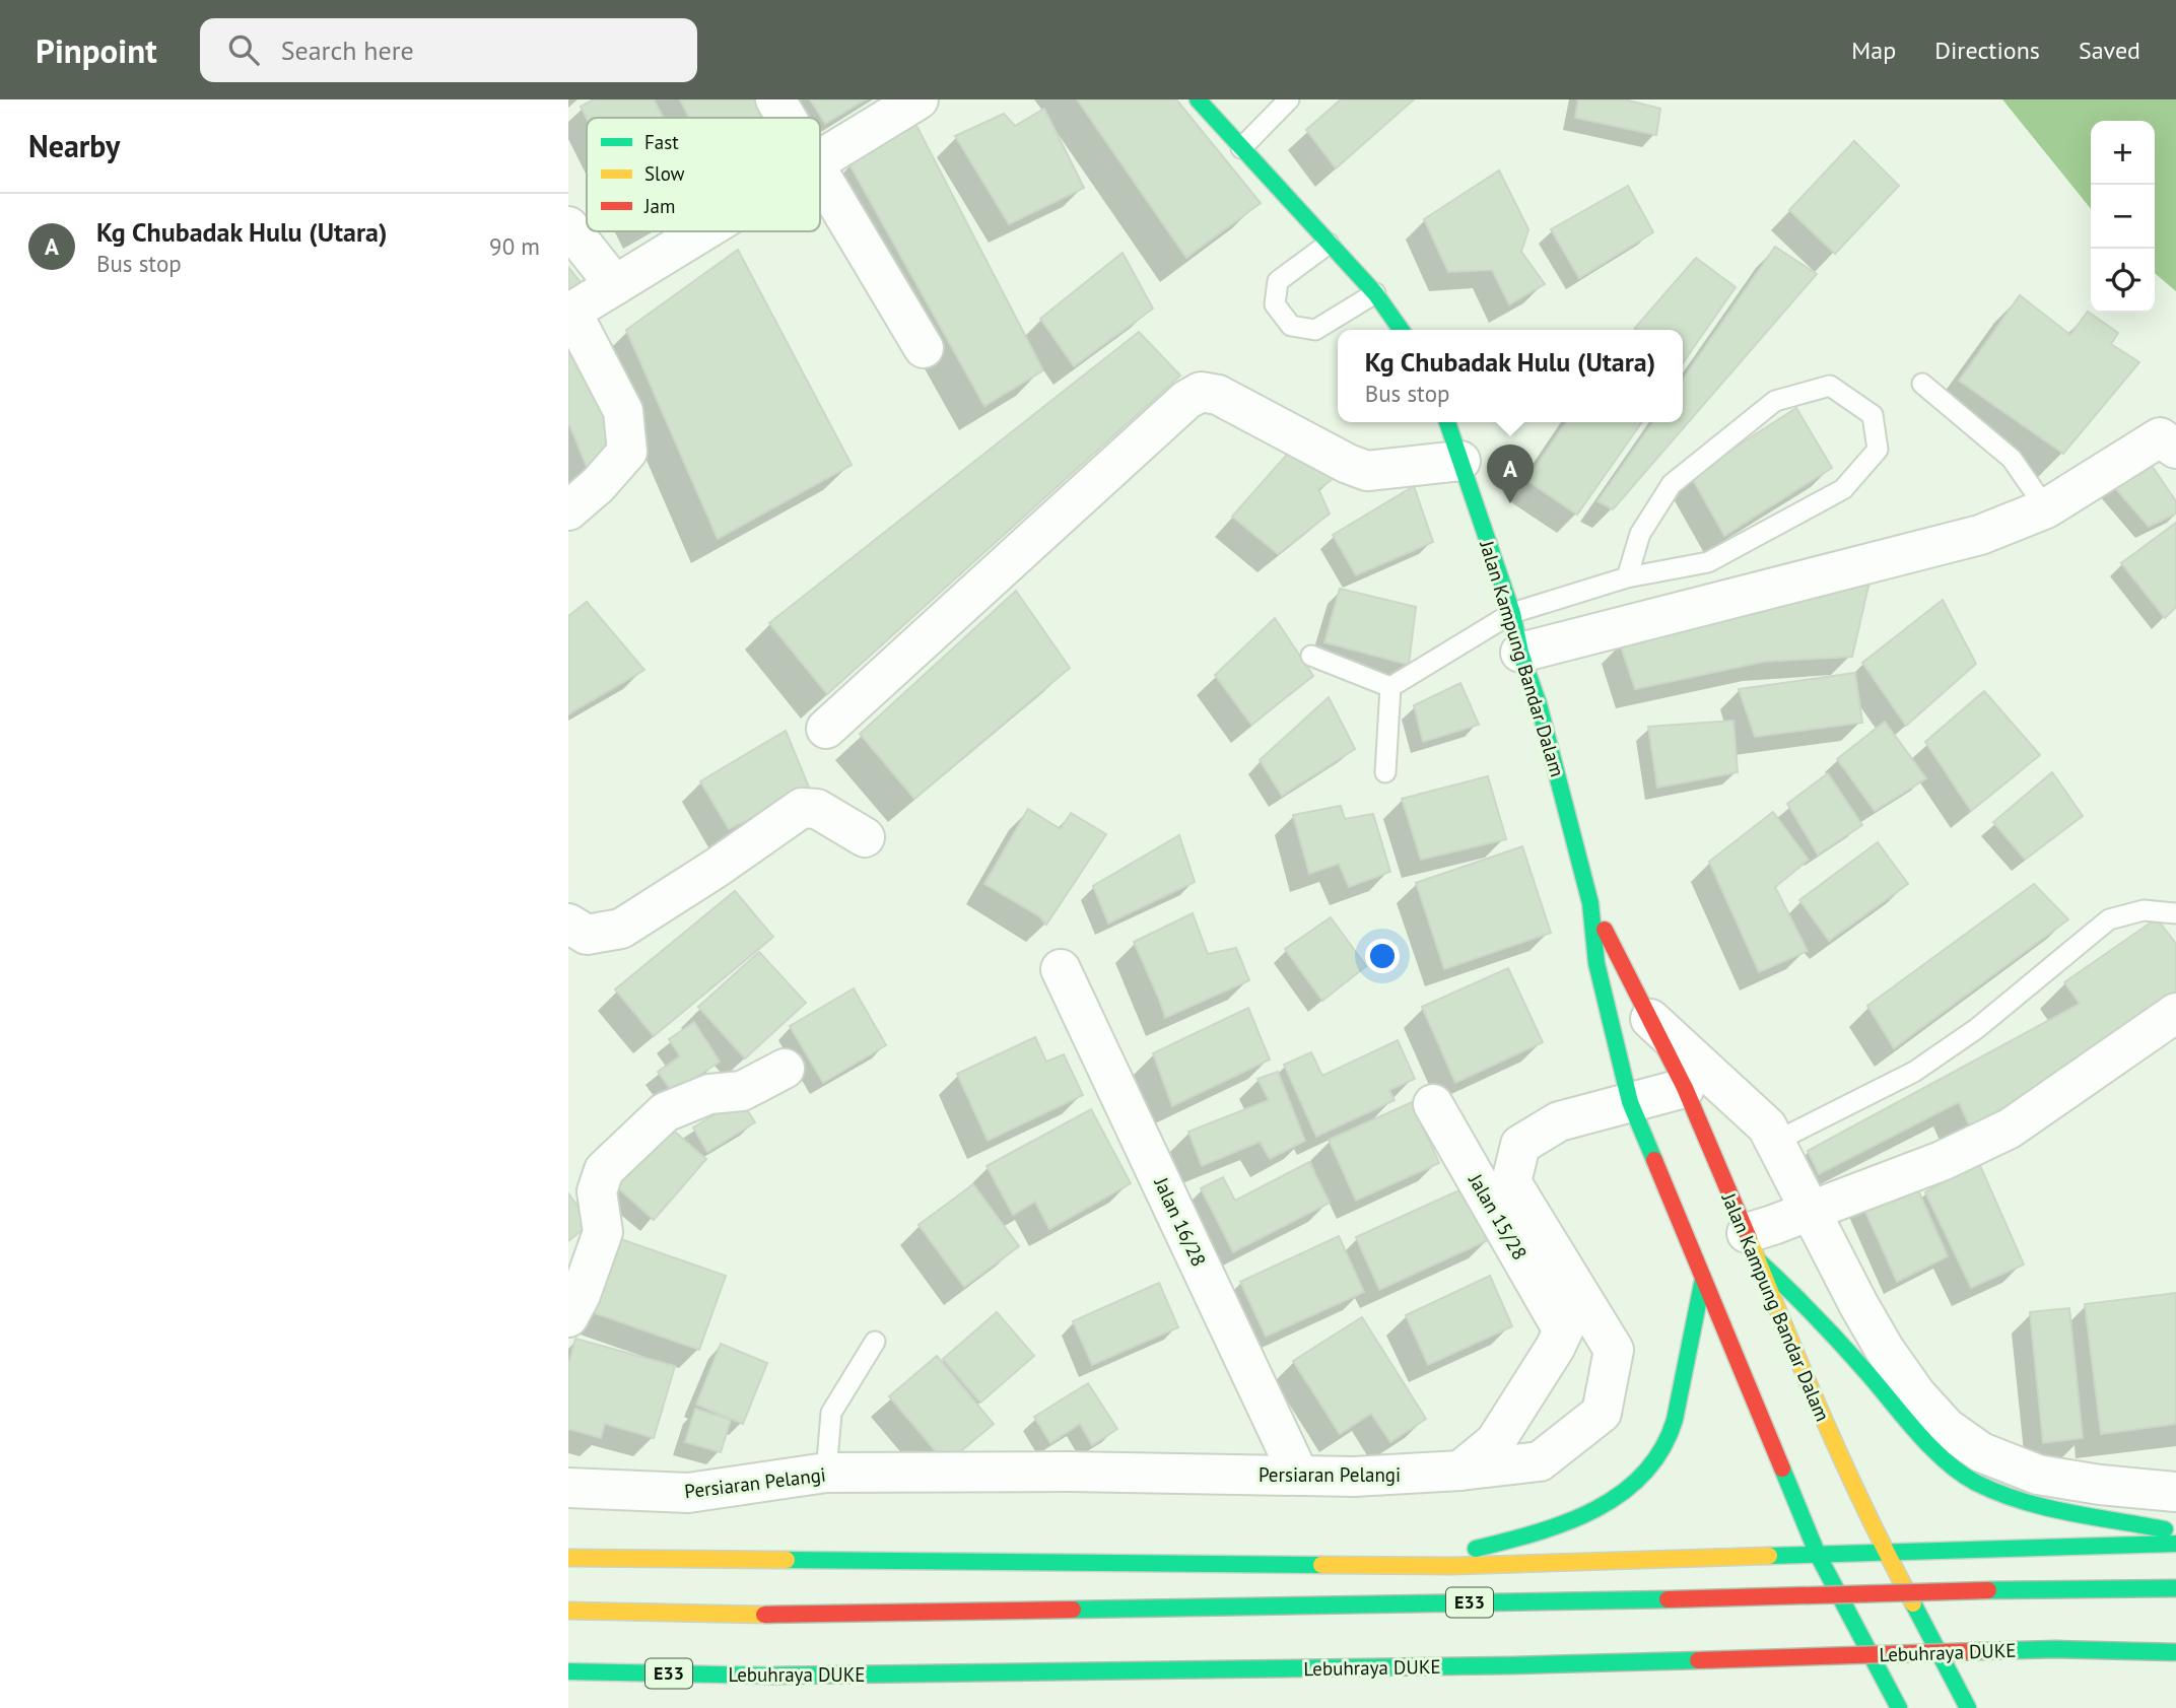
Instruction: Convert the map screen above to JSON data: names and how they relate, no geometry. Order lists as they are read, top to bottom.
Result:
{
  "streets": {
    "main road": ["Jalan Kampung Bandar Dalam", "E33", "Lebuhraya DUKE"],
    "street": ["Jalan 15/28", "Jalan 16/28", "Persiaran Pelangi"]
  },
  "crossings": [
    ["Jalan Kampung Bandar Dalam", "Persiaran Pelangi"],
    ["Jalan 15/28", "Persiaran Pelangi"],
    ["Jalan 16/28", "Persiaran Pelangi"]
  ],
  "legend": ["Fast", "Slow", "Jam"],
  "page": {
    "header": "Pinpoint",
    "search": "Search here",
    "nav": ["Map", "Directions", "Saved"],
    "heading": "Nearby",
    "map_buttons": ["+", "−"],
    "list": [
      {
        "mark": "A",
        "name": "Kg Chubadak Hulu (Utara)",
        "note": "Bus stop",
        "value": "90 m"
      }
    ],
    "popup": ["Kg Chubadak Hulu (Utara)", "Bus stop"],
    "pins": "A"
  }
}
